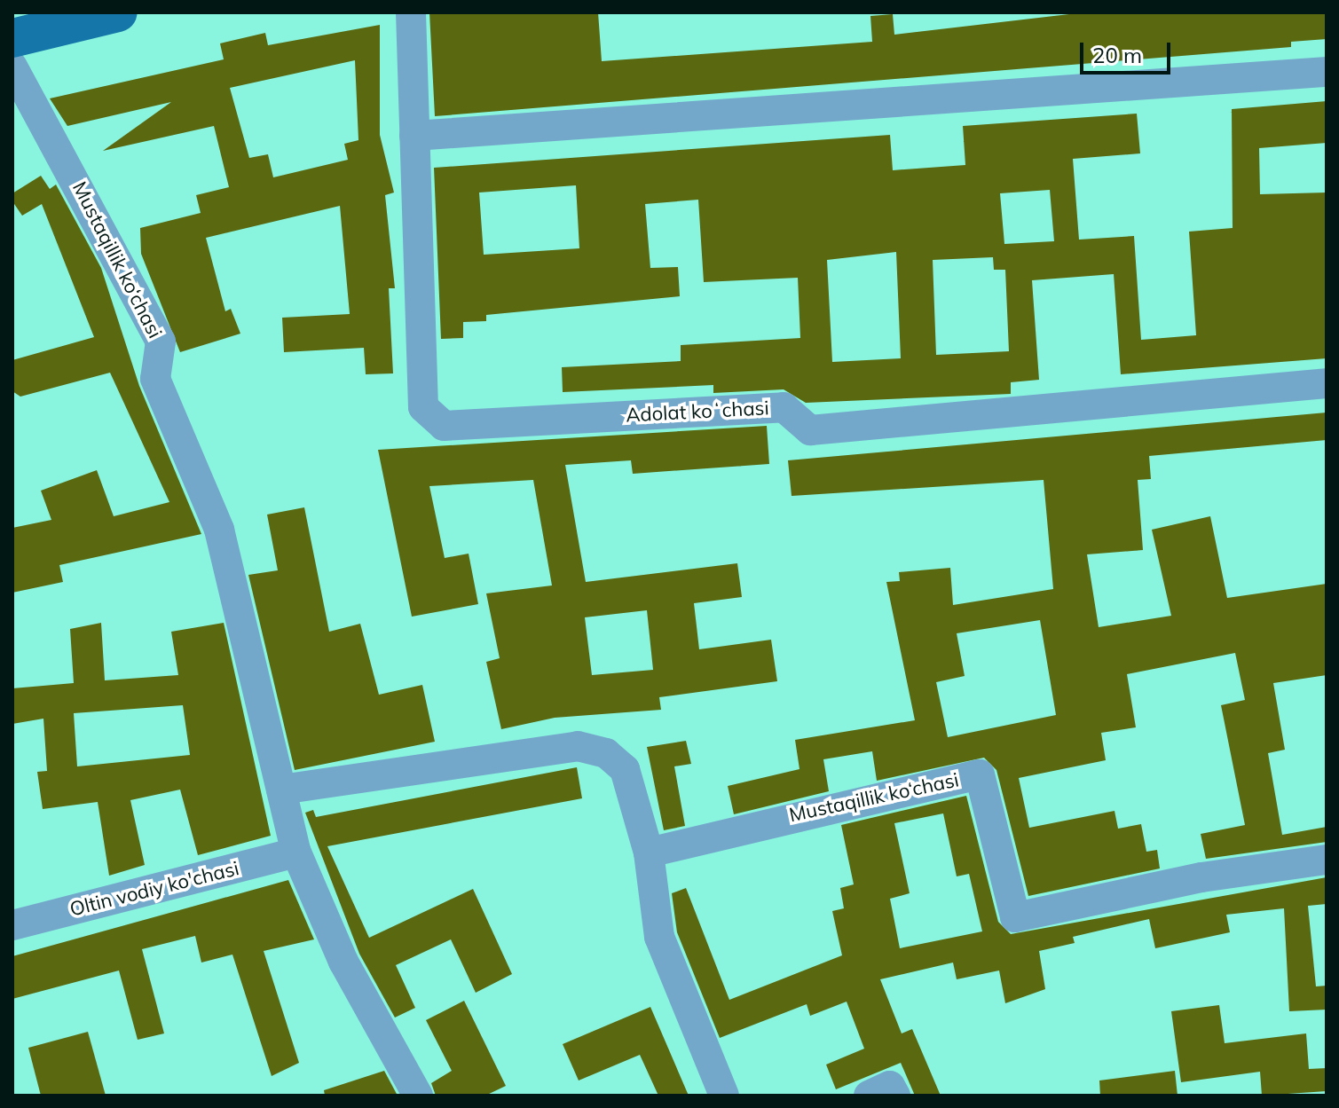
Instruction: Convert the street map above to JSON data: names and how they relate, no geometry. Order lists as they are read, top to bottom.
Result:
{
  "streets": {
    "street": ["Mustaqillik ko‘chasi", "Adolat koʻchasi", "Oltin vodiy ko'chasi"]
  },
  "crossings": [
    ["Mustaqillik ko‘chasi", "Oltin vodiy ko'chasi"]
  ],
  "scale_bar": "20 m"
}
